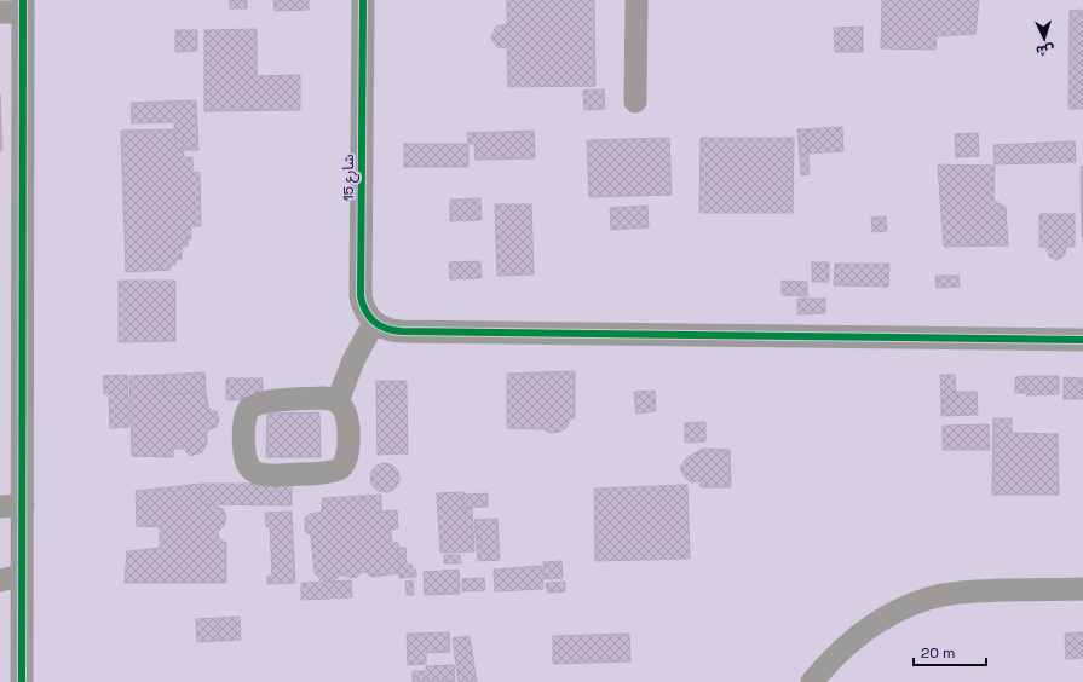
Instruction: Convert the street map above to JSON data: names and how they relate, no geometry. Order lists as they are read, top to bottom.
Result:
{
  "streets": {
    "street": ["شارع 15"]
  },
  "scale_bar": "20 m",
  "north": "bottom"
}
